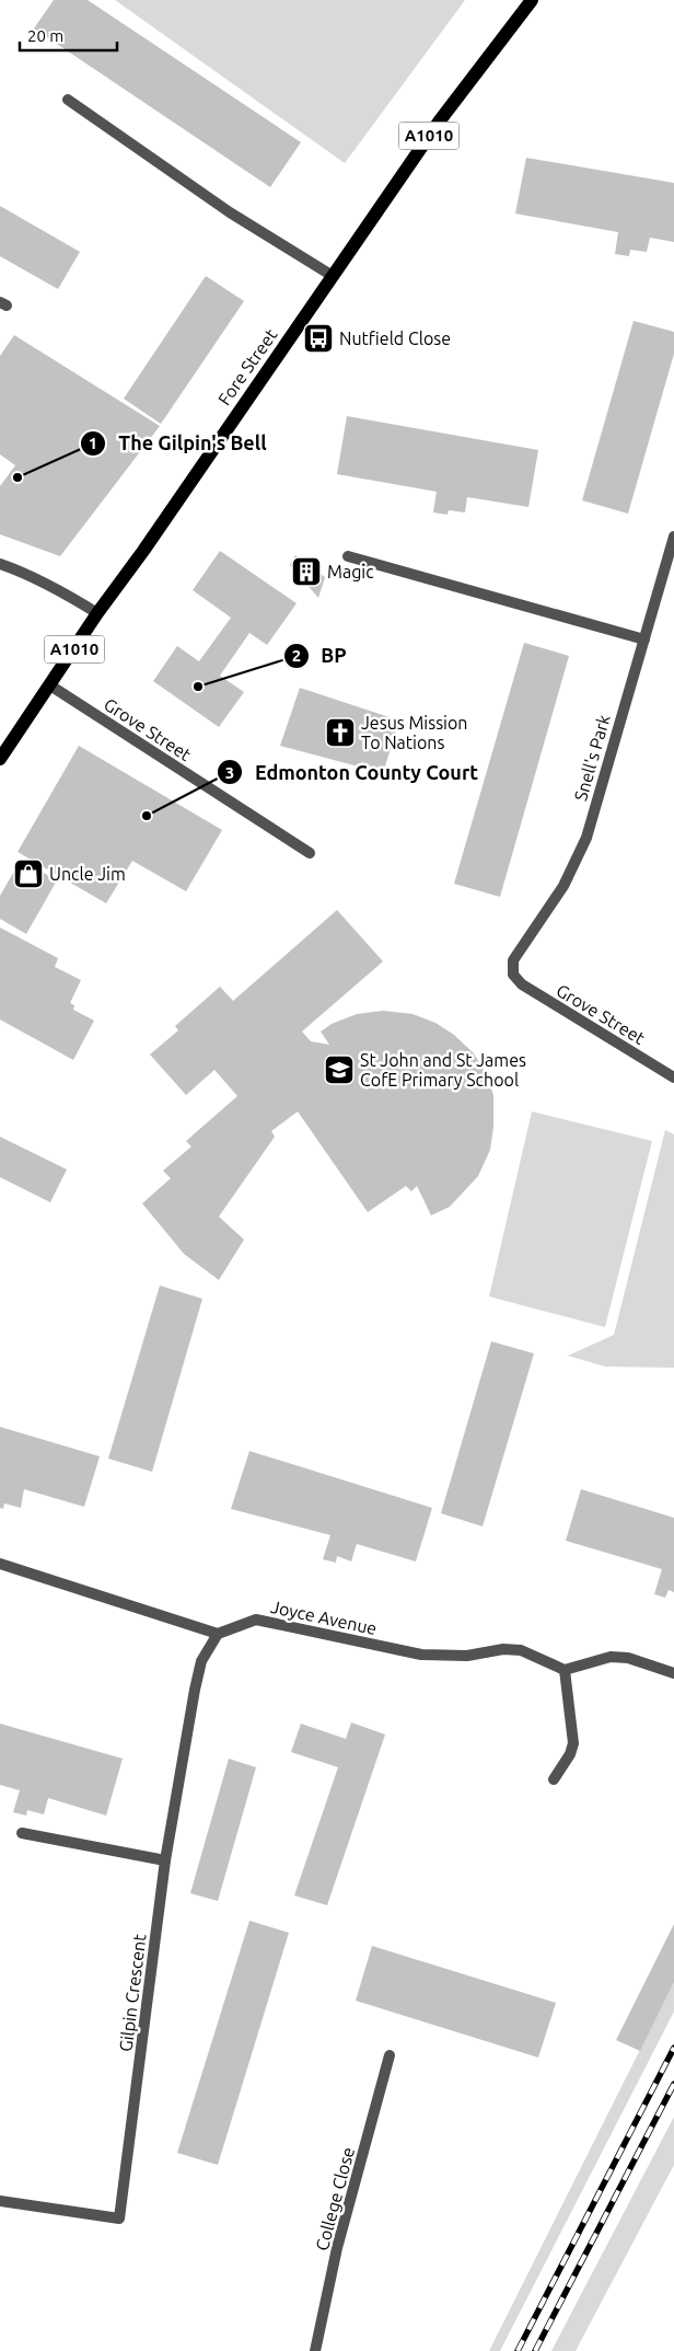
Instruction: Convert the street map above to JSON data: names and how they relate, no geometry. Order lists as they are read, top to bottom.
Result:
{
  "streets": {
    "main road": ["A1010", "Fore Street"],
    "street": [
      "Grove Street",
      "Snell's Park",
      "Joyce Avenue",
      "Gilpin Crescent",
      "College Close"
    ]
  },
  "crossings": [
    ["Fore Street", "Grove Street"],
    ["Grove Street", "Snell's Park"],
    ["Joyce Avenue", "Gilpin Crescent"]
  ],
  "places": {
    "bus stop": ["Nutfield Close"],
    "other": ["The Gilpin's Bell", "BP", "Edmonton County Court"],
    "building": ["Magic"],
    "church": ["Jesus Mission To Nations"],
    "shop": ["Uncle Jim"],
    "school or university": ["St John and St James CofE Primary School"]
  },
  "scale_bar": "20 m"
}
